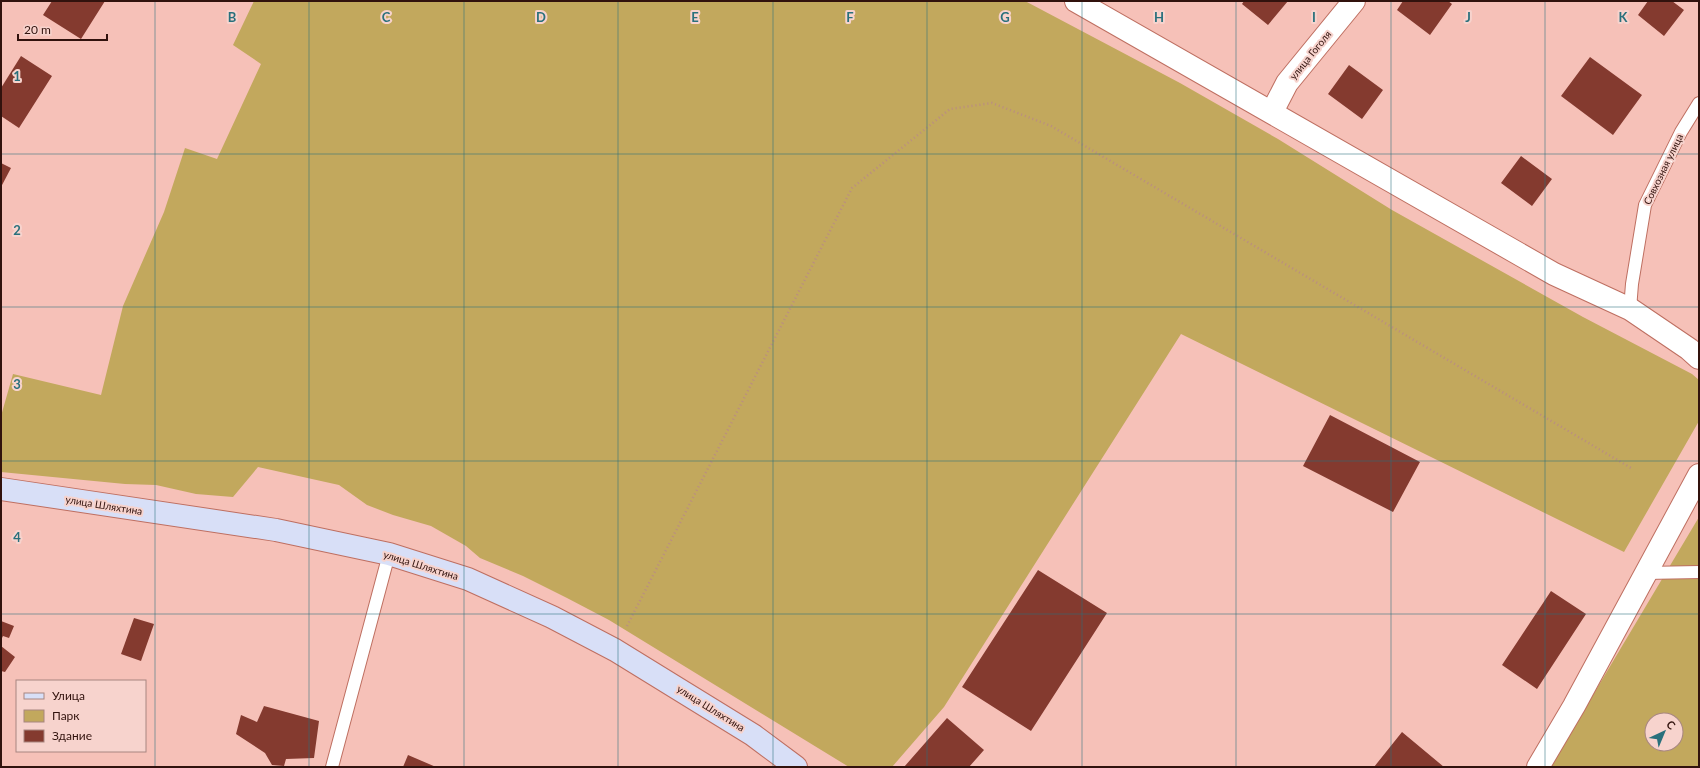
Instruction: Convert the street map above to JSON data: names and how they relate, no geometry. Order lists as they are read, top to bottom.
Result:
{
  "streets": {
    "main road": ["улица Шляхтина"],
    "street": ["улица Гоголя"],
    "lane": ["Совхозная улица"]
  },
  "legend": ["Улица", "Парк", "Здание"],
  "scale_bar": "20 m",
  "north": "top right",
  "grid": {
    "columns": [
      "B",
      "C",
      "D",
      "E",
      "F",
      "G",
      "H",
      "I",
      "J",
      "K"
    ],
    "rows": [
      "1",
      "2",
      "3",
      "4"
    ]
  }
}
